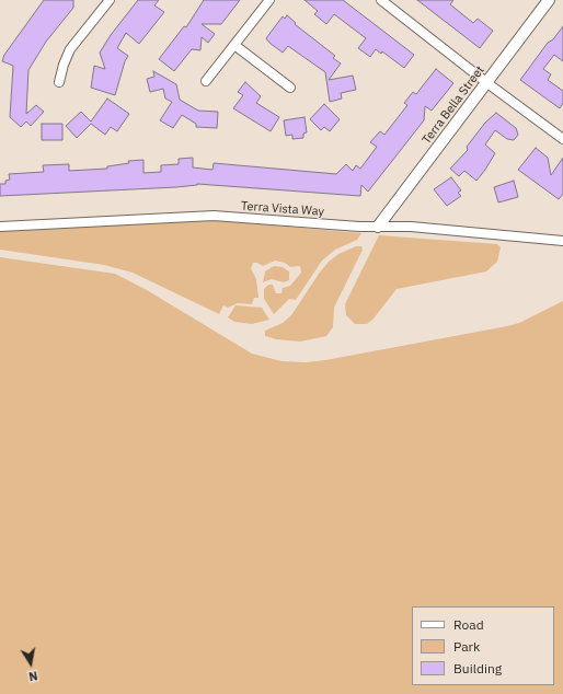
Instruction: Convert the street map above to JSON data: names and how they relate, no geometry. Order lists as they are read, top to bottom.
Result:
{
  "streets": {
    "street": ["Terra Bella Street", "Terra Vista Way"]
  },
  "crossings": [
    ["Terra Bella Street", "Terra Vista Way"]
  ],
  "legend": ["Road", "Park", "Building"],
  "north": "bottom"
}
